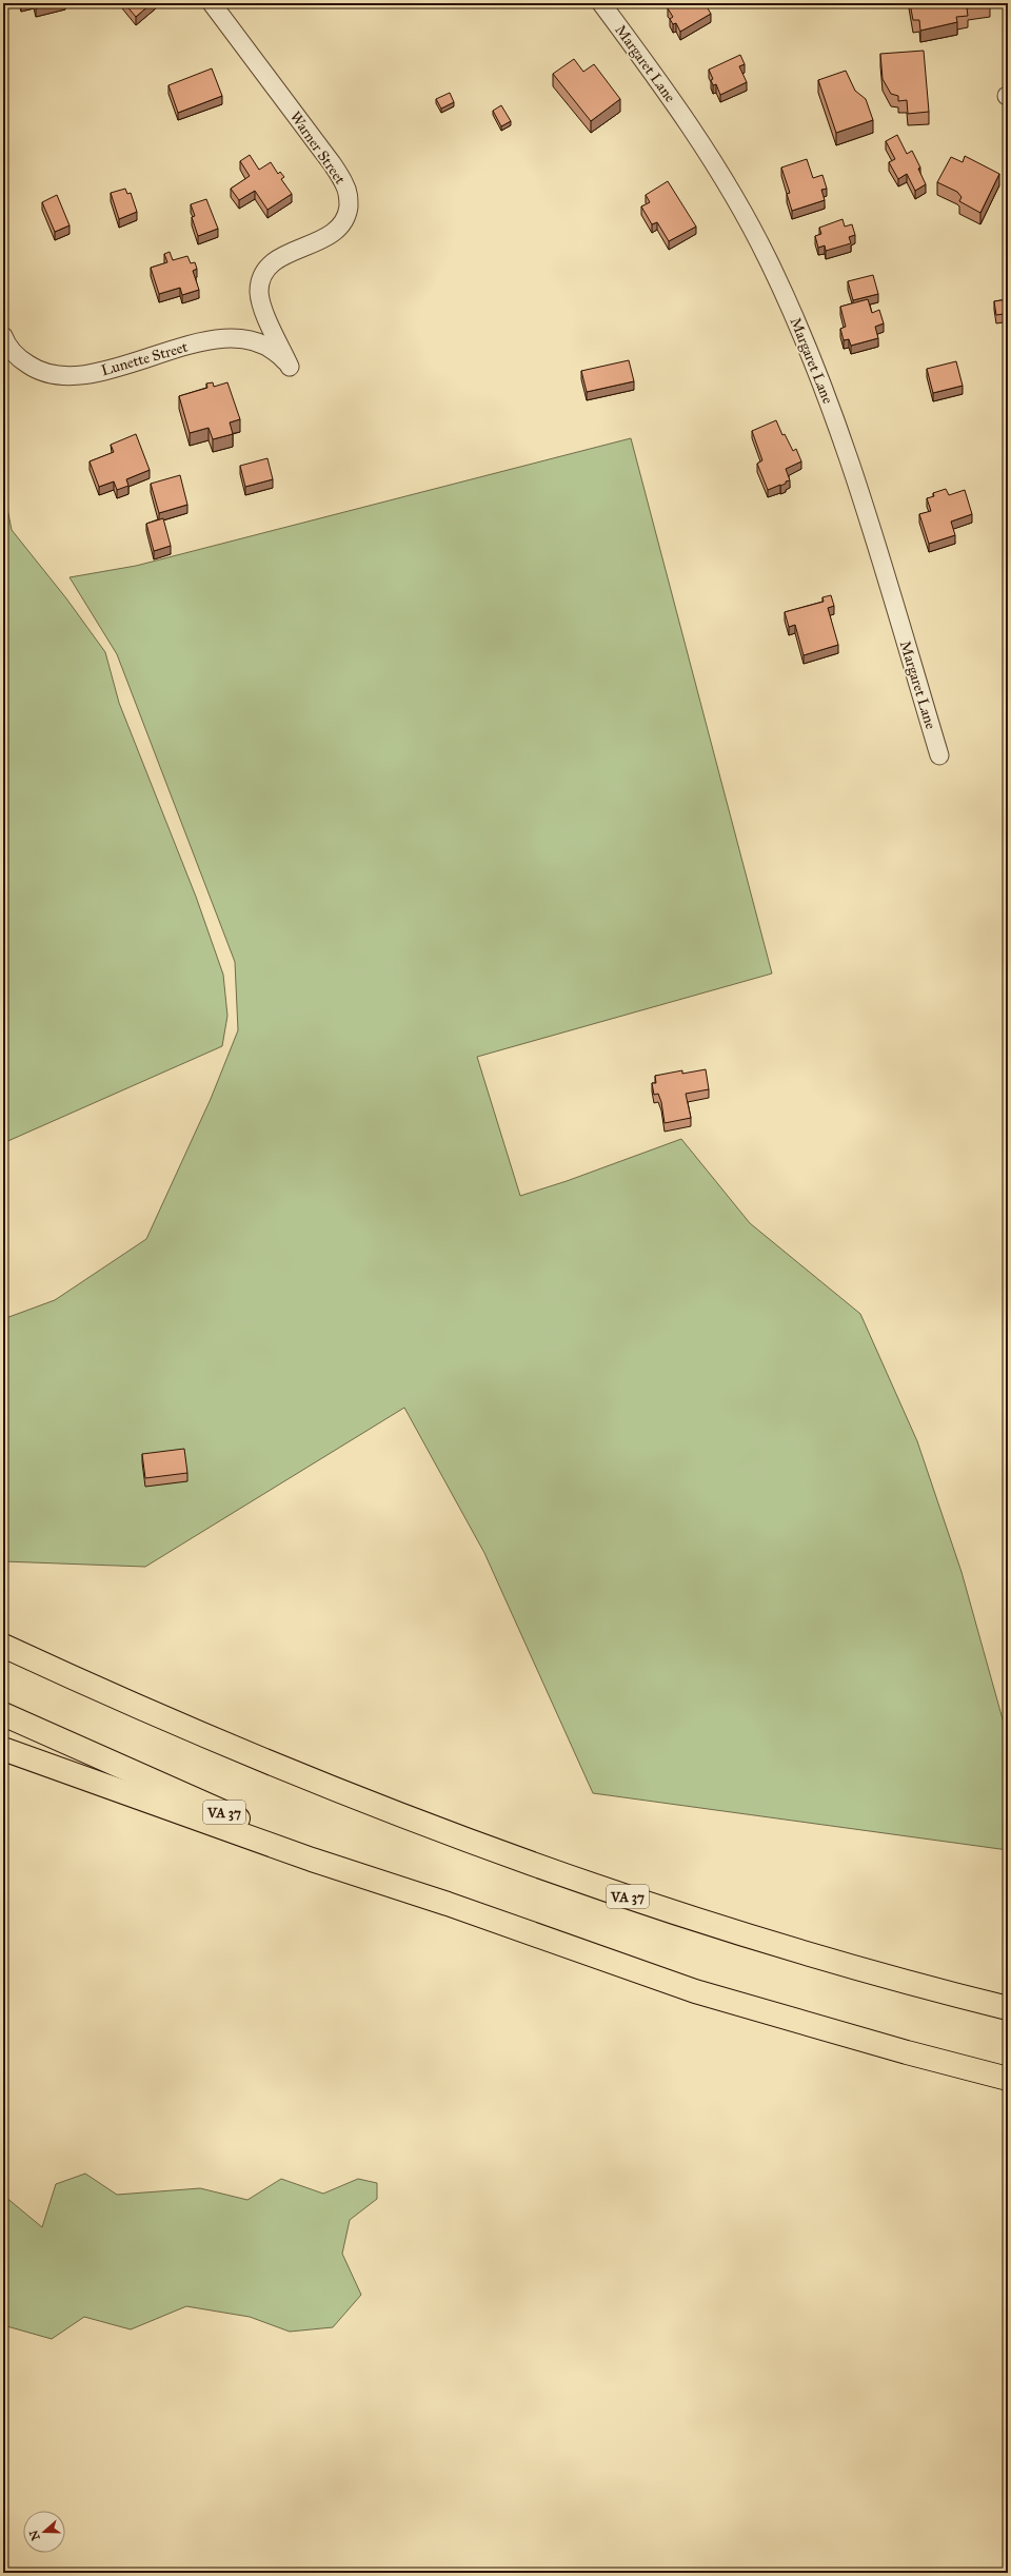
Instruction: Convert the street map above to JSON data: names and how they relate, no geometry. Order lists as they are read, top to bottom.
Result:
{
  "streets": {
    "highway": ["VA 37"],
    "street": ["Margaret Lane", "Warner Street", "Lunette Street"]
  },
  "crossings": [
    ["Warner Street", "Lunette Street"]
  ],
  "north": "left"
}
